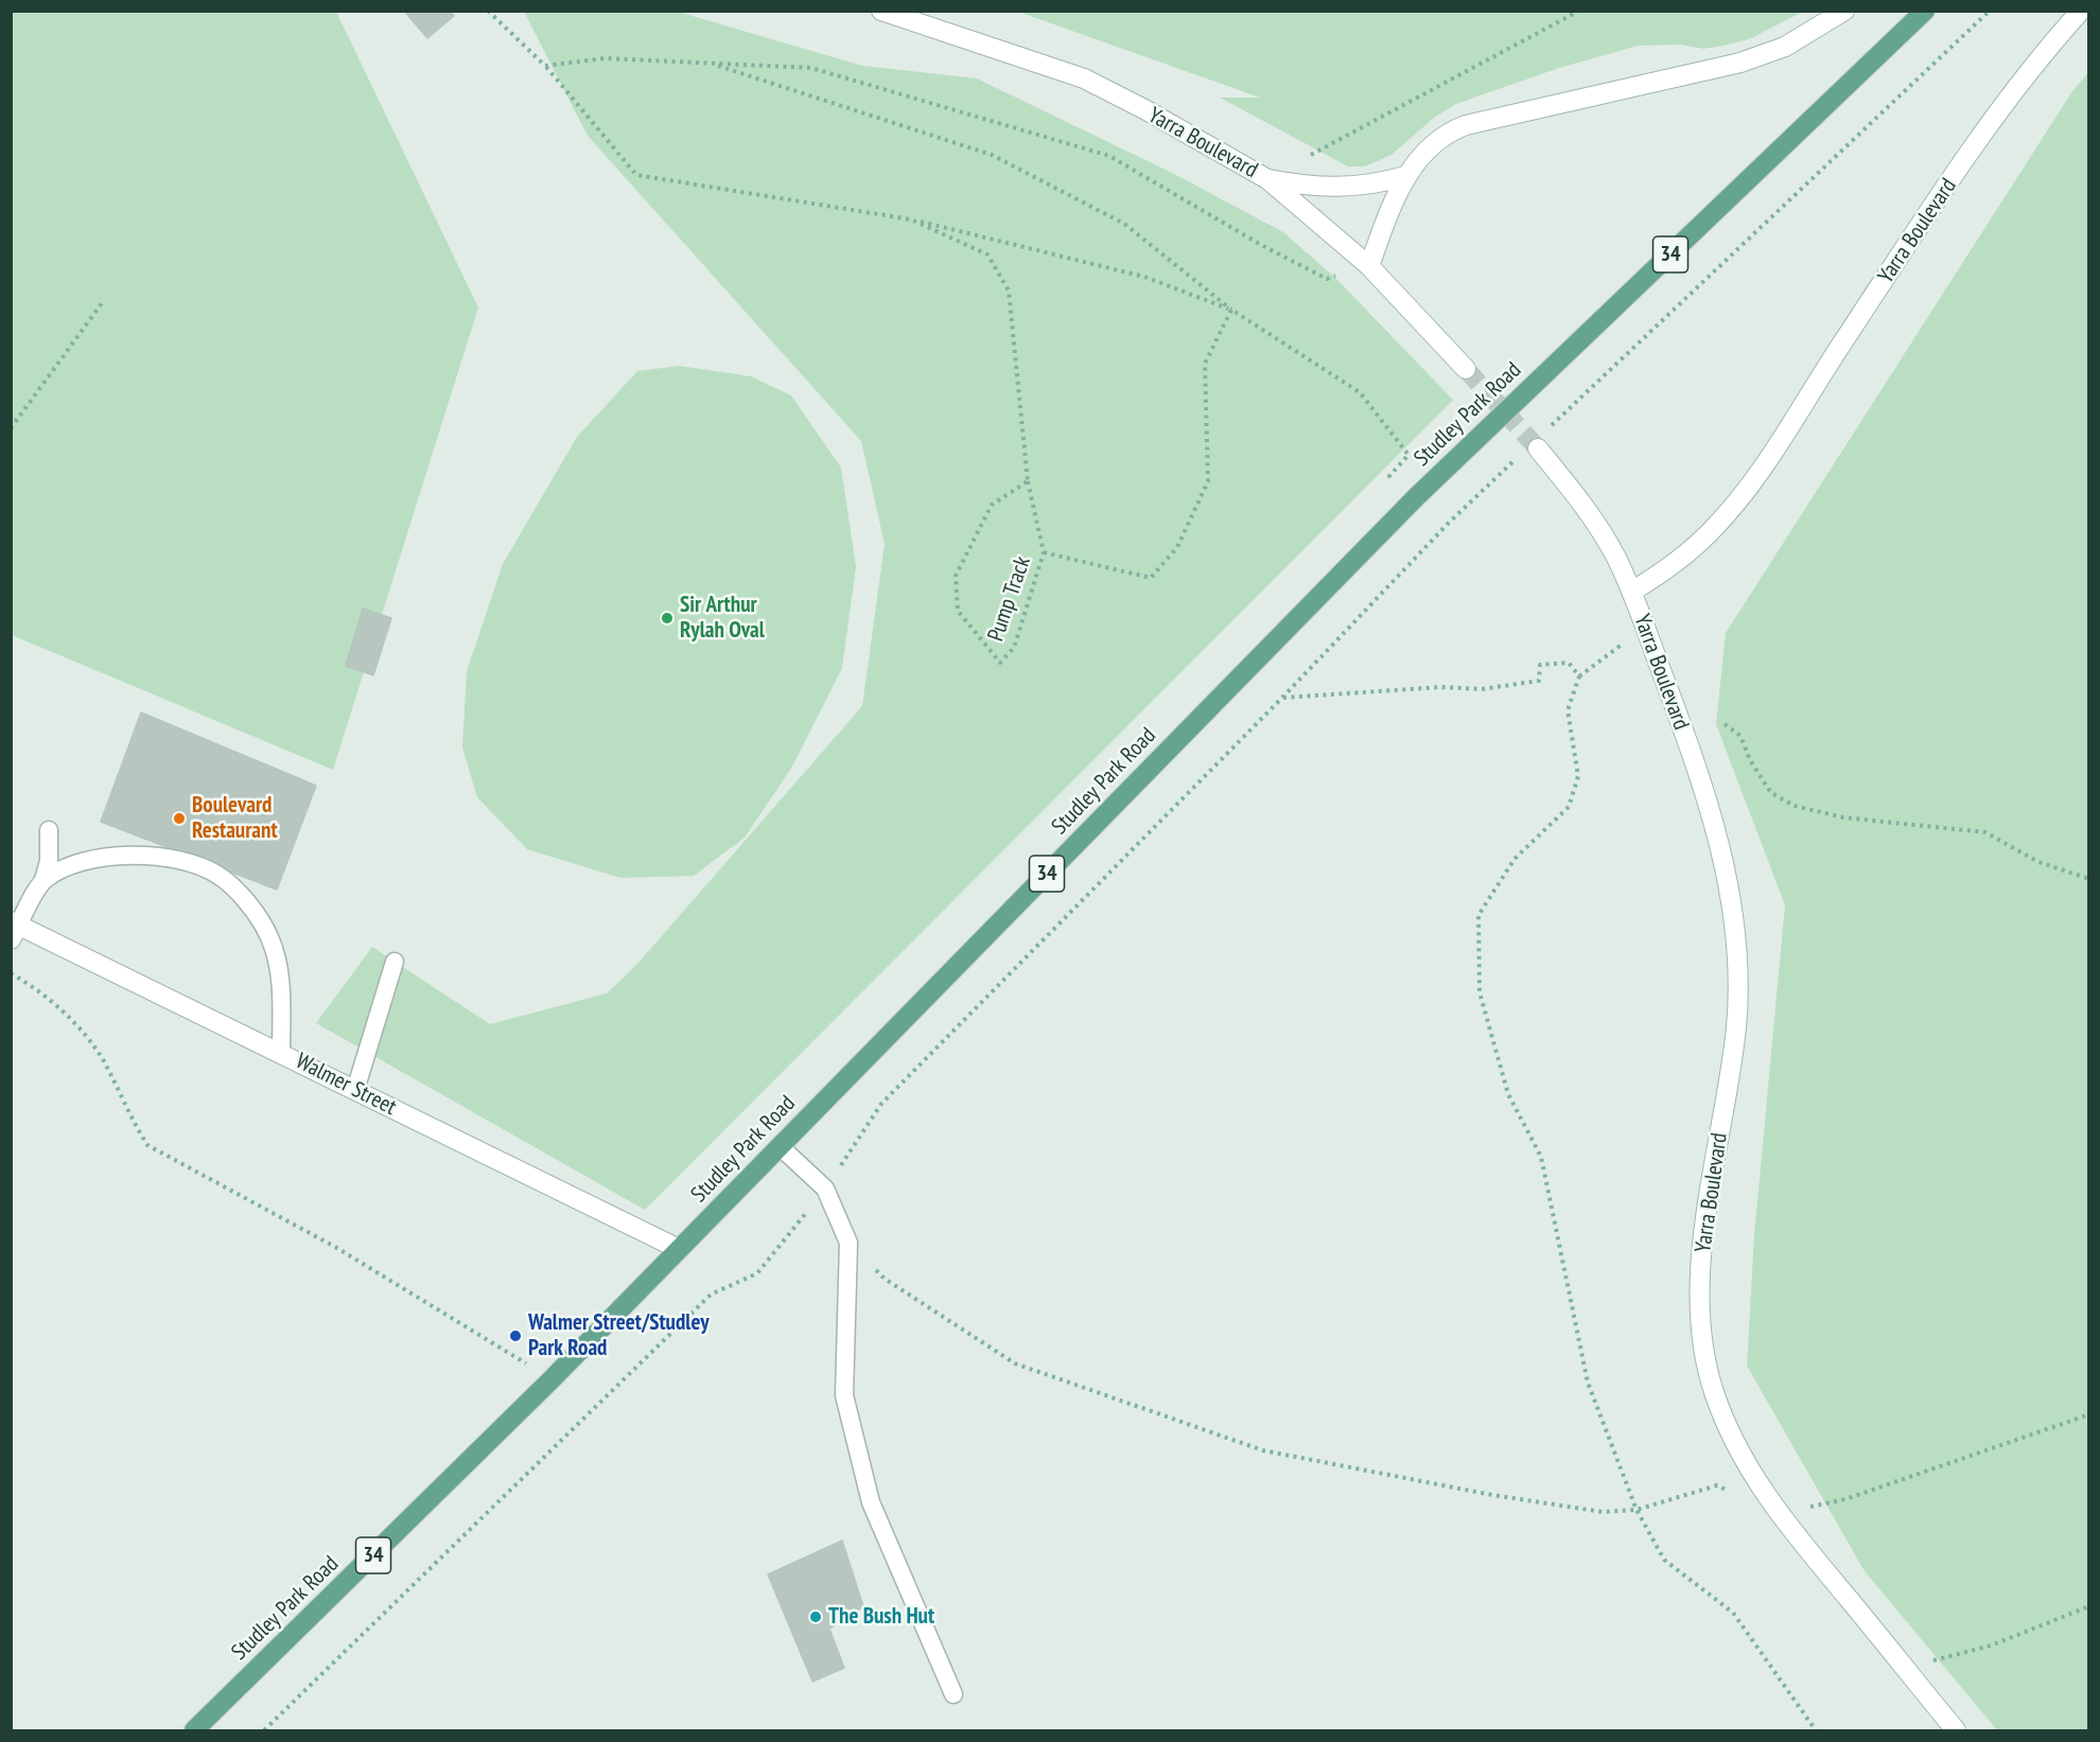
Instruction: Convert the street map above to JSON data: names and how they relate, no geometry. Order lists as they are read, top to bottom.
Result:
{
  "streets": {
    "main road": [
      "Yarra Boulevard",
      "34",
      "Studley Park Road",
      "Walmer Street"
    ],
    "path": ["Pump Track"]
  },
  "crossings": [
    ["Studley Park Road", "Walmer Street"]
  ],
  "places": [
    "Sir Arthur Rylah Oval",
    "Boulevard Restaurant",
    "Walmer Street/Studley Park Road",
    "The Bush Hut"
  ]
}
